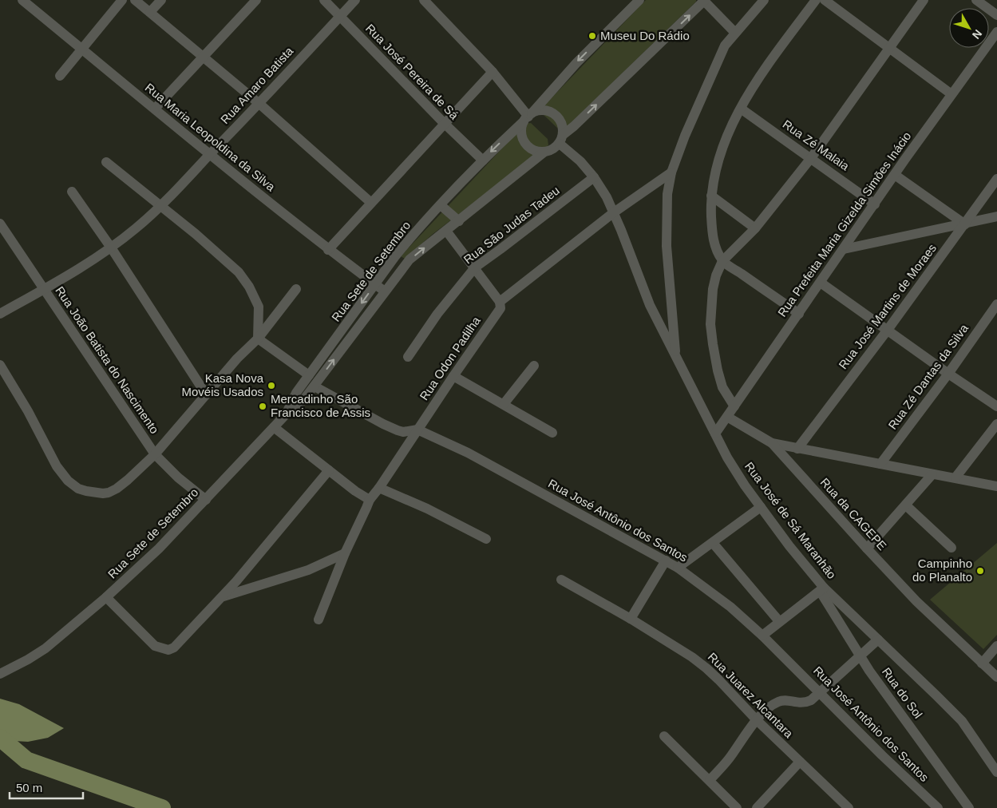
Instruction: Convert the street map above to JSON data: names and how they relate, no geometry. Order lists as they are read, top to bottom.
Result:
{
  "streets": {
    "street": [
      "Rua José Pereira de Sá",
      "Rua Amaro Batista",
      "Rua Maria Leopoldina da Silva",
      "Rua Zé Malaia",
      "Rua Prefeita Maria Gizelda Simões Inácio",
      "Rua São Judas Tadeu",
      "Rua Sete de Setembro",
      "Rua José Martins de Moraes",
      "Rua Odon Padilha",
      "Rua João Batista do Nascimento",
      "Rua Zé Dantas da Silva",
      "Rua da CAGEPE",
      "Rua José Antônio dos Santos",
      "Rua José de Sá Maranhão",
      "Rua do Sol",
      "Rua Juarez Alcantara"
    ]
  },
  "crossings": [
    ["Rua José Pereira de Sá", "Rua Amaro Batista"],
    ["Rua José Pereira de Sá", "Rua Sete de Setembro"],
    ["Rua Amaro Batista", "Rua Maria Leopoldina da Silva"],
    ["Rua Amaro Batista", "Rua João Batista do Nascimento"],
    ["Rua Maria Leopoldina da Silva", "Rua Sete de Setembro"],
    ["Rua Zé Malaia", "Rua Prefeita Maria Gizelda Simões Inácio"],
    ["Rua Prefeita Maria Gizelda Simões Inácio", "Rua José de Sá Maranhão"],
    ["Rua São Judas Tadeu", "Rua José de Sá Maranhão"],
    ["Rua Sete de Setembro", "Rua João Batista do Nascimento"],
    ["Rua Sete de Setembro", "Rua José Antônio dos Santos"],
    ["Rua Sete de Setembro", "Rua José de Sá Maranhão"],
    ["Rua Odon Padilha", "Rua José Antônio dos Santos"],
    ["Rua José de Sá Maranhão", "Rua do Sol"]
  ],
  "places": [
    "Museu Do Rádio",
    "Kasa Nova Movéis Usados",
    "Mercadinho São Francisco de Assis",
    "Campinho do Planalto"
  ],
  "scale_bar": "50 m",
  "north": "bottom right"
}
